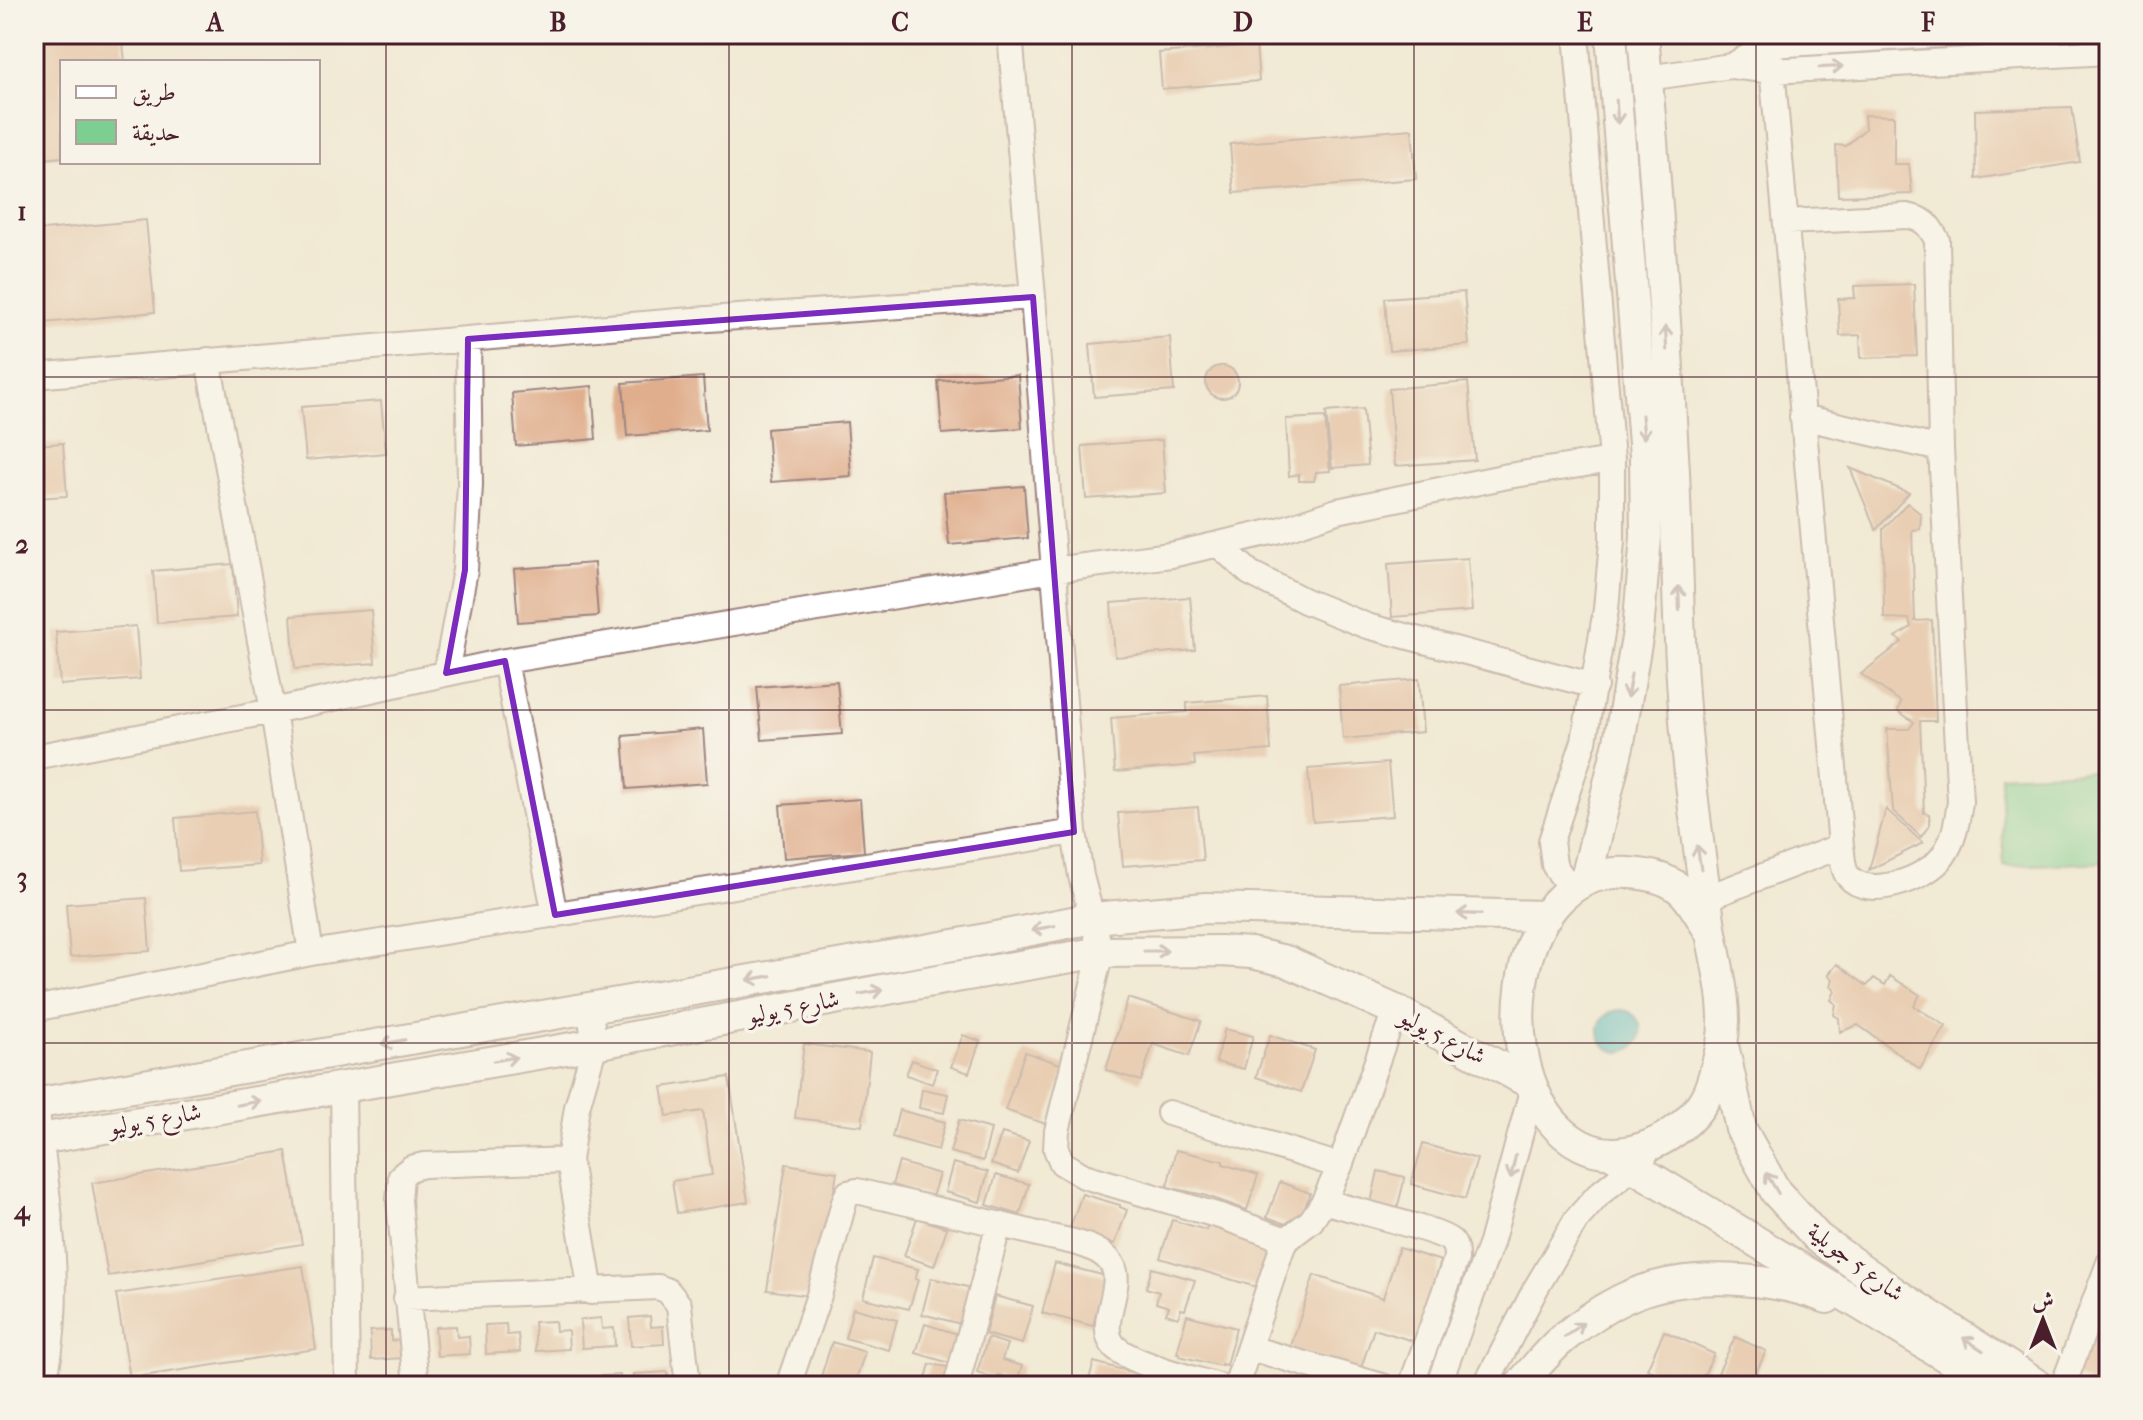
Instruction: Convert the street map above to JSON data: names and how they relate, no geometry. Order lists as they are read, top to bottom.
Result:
{
  "streets": {
    "main road": ["شارع 5 يوليو", "شارع 5 جويلية"]
  },
  "crossings": [
    ["شارع 5 يوليو", "شارع 5 جويلية"]
  ],
  "legend": ["طريق", "حديقة"],
  "north": "top",
  "grid": {
    "columns": [
      "A",
      "B",
      "C",
      "D",
      "E",
      "F"
    ],
    "rows": [
      "1",
      "2",
      "3",
      "4"
    ]
  }
}
